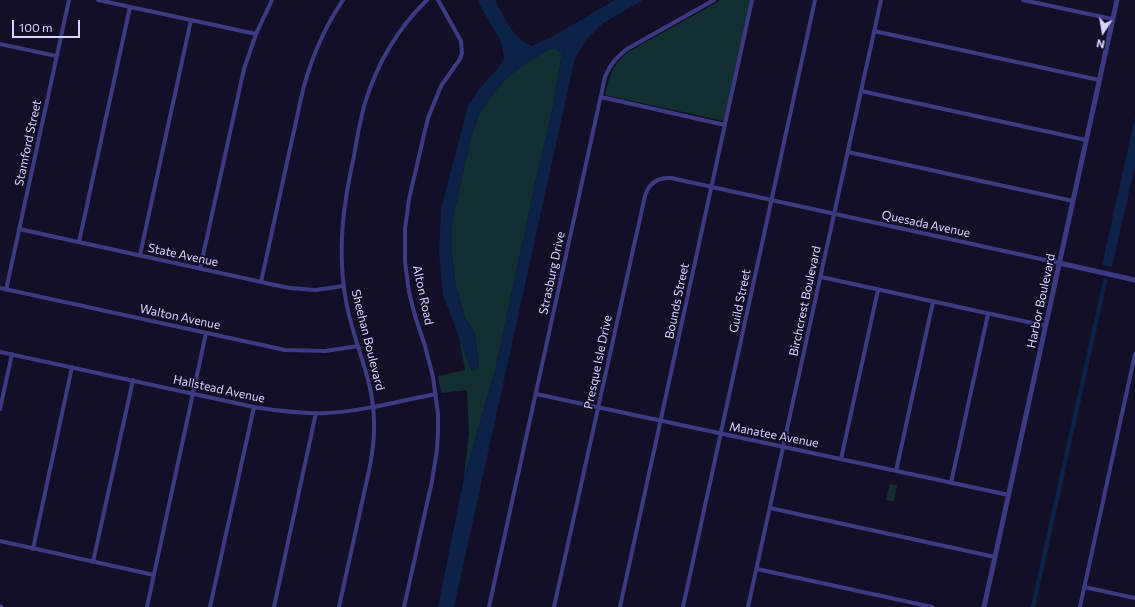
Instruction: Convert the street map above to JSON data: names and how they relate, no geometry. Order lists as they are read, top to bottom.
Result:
{
  "streets": {
    "street": [
      "Stamford Street",
      "Quesada Avenue",
      "State Avenue",
      "Strasburg Drive",
      "Alton Road",
      "Bounds Street",
      "Guild Street",
      "Birchcrest Boulevard",
      "Harbor Boulevard",
      "Walton Avenue",
      "Sheehan Boulevard",
      "Presque Isle Drive",
      "Hallstead Avenue",
      "Manatee Avenue"
    ]
  },
  "crossings": [
    ["Stamford Street", "State Avenue"],
    ["Stamford Street", "Walton Avenue"],
    ["Quesada Avenue", "Bounds Street"],
    ["Quesada Avenue", "Guild Street"],
    ["Quesada Avenue", "Birchcrest Boulevard"],
    ["Quesada Avenue", "Harbor Boulevard"],
    ["Quesada Avenue", "Presque Isle Drive"],
    ["State Avenue", "Sheehan Boulevard"],
    ["Strasburg Drive", "Manatee Avenue"],
    ["Alton Road", "Hallstead Avenue"],
    ["Bounds Street", "Presque Isle Drive"],
    ["Bounds Street", "Manatee Avenue"],
    ["Guild Street", "Manatee Avenue"],
    ["Birchcrest Boulevard", "Manatee Avenue"],
    ["Harbor Boulevard", "Manatee Avenue"],
    ["Walton Avenue", "Sheehan Boulevard"],
    ["Sheehan Boulevard", "Hallstead Avenue"],
    ["Presque Isle Drive", "Manatee Avenue"]
  ],
  "scale_bar": "100 m",
  "north": "bottom"
}
